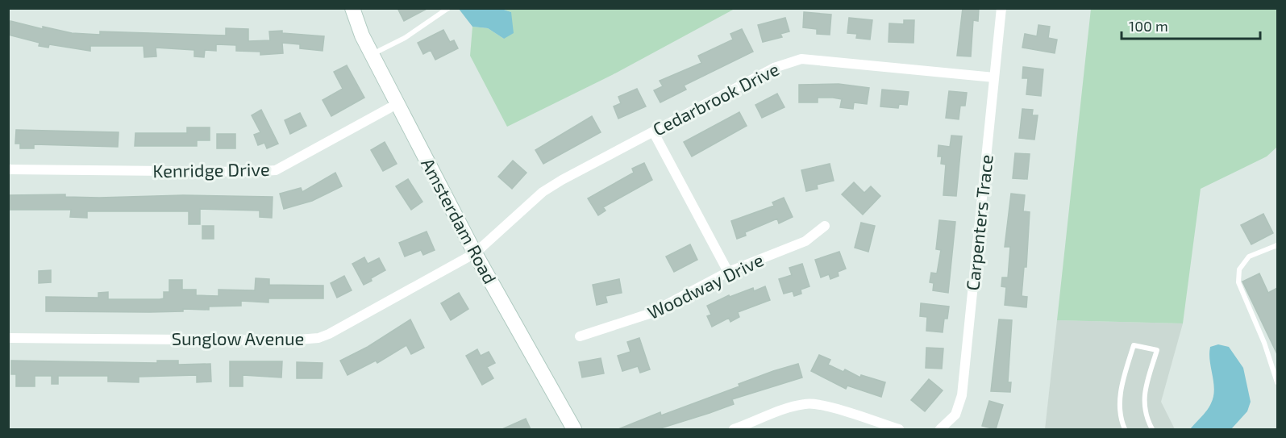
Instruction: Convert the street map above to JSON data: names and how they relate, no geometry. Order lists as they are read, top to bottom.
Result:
{
  "streets": {
    "main road": ["Amsterdam Road"],
    "street": [
      "Cedarbrook Drive",
      "Kenridge Drive",
      "Carpenters Trace",
      "Woodway Drive",
      "Sunglow Avenue"
    ]
  },
  "crossings": [
    ["Cedarbrook Drive", "Amsterdam Road"],
    ["Cedarbrook Drive", "Carpenters Trace"],
    ["Cedarbrook Drive", "Sunglow Avenue"],
    ["Kenridge Drive", "Amsterdam Road"],
    ["Amsterdam Road", "Sunglow Avenue"]
  ],
  "scale_bar": "100 m"
}
